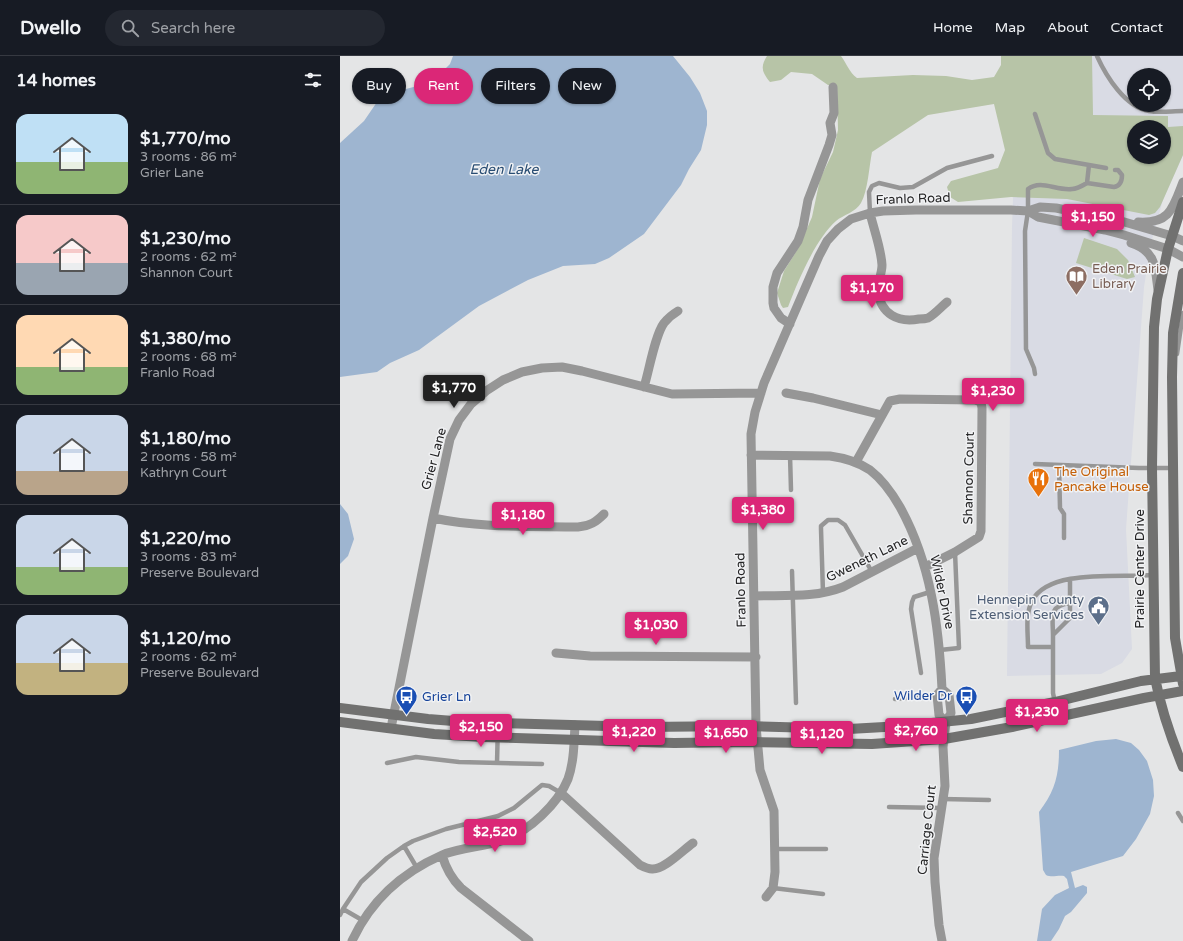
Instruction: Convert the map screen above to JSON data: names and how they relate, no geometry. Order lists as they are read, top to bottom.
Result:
{
  "streets": {
    "street": [
      "Franlo Road",
      "Grier Lane",
      "Shannon Court",
      "Gweneth Lane",
      "Prairie Center Drive",
      "Wilder Drive",
      "Carriage Court"
    ]
  },
  "crossings": [
    ["Franlo Road", "Grier Lane"],
    ["Franlo Road", "Gweneth Lane"],
    ["Franlo Road", "Prairie Center Drive"],
    ["Franlo Road", "Wilder Drive"],
    ["Shannon Court", "Wilder Drive"],
    ["Gweneth Lane", "Wilder Drive"],
    ["Wilder Drive", "Carriage Court"]
  ],
  "water": ["Eden Lake"],
  "places": {
    "library": ["Eden Prairie Library"],
    "restaurant": ["The Original Pancake House"],
    "public building": ["Hennepin County Extension Services"],
    "bus stop": ["Wilder Dr", "Grier Ln"]
  },
  "page": {
    "header": "Dwello",
    "search": "Search here",
    "nav": [
      "Home",
      "Map",
      "About",
      "Contact"
    ],
    "heading": "14 homes",
    "chip": [
      "Buy",
      "Rent",
      "Filters",
      "New"
    ],
    "list": [
      {
        "name": "$1,770/mo",
        "note": "3 rooms · 86 m² · Grier Lane"
      },
      {
        "name": "$1,230/mo",
        "note": "2 rooms · 62 m² · Shannon Court"
      },
      {
        "name": "$1,380/mo",
        "note": "2 rooms · 68 m² · Franlo Road"
      },
      {
        "name": "$1,180/mo",
        "note": "2 rooms · 58 m² · Kathryn Court"
      },
      {
        "name": "$1,220/mo",
        "note": "3 rooms · 83 m² · Preserve Boulevard"
      },
      {
        "name": "$1,120/mo",
        "note": "2 rooms · 62 m² · Preserve Boulevard"
      }
    ],
    "price": [
      "$1,150",
      "$1,170",
      "$1,770",
      "$1,230",
      "$1,380",
      "$1,180",
      "$1,030",
      "$1,230",
      "$2,150",
      "$2,760",
      "$1,220",
      "$1,650",
      "$1,120",
      "$2,520"
    ]
  }
}
